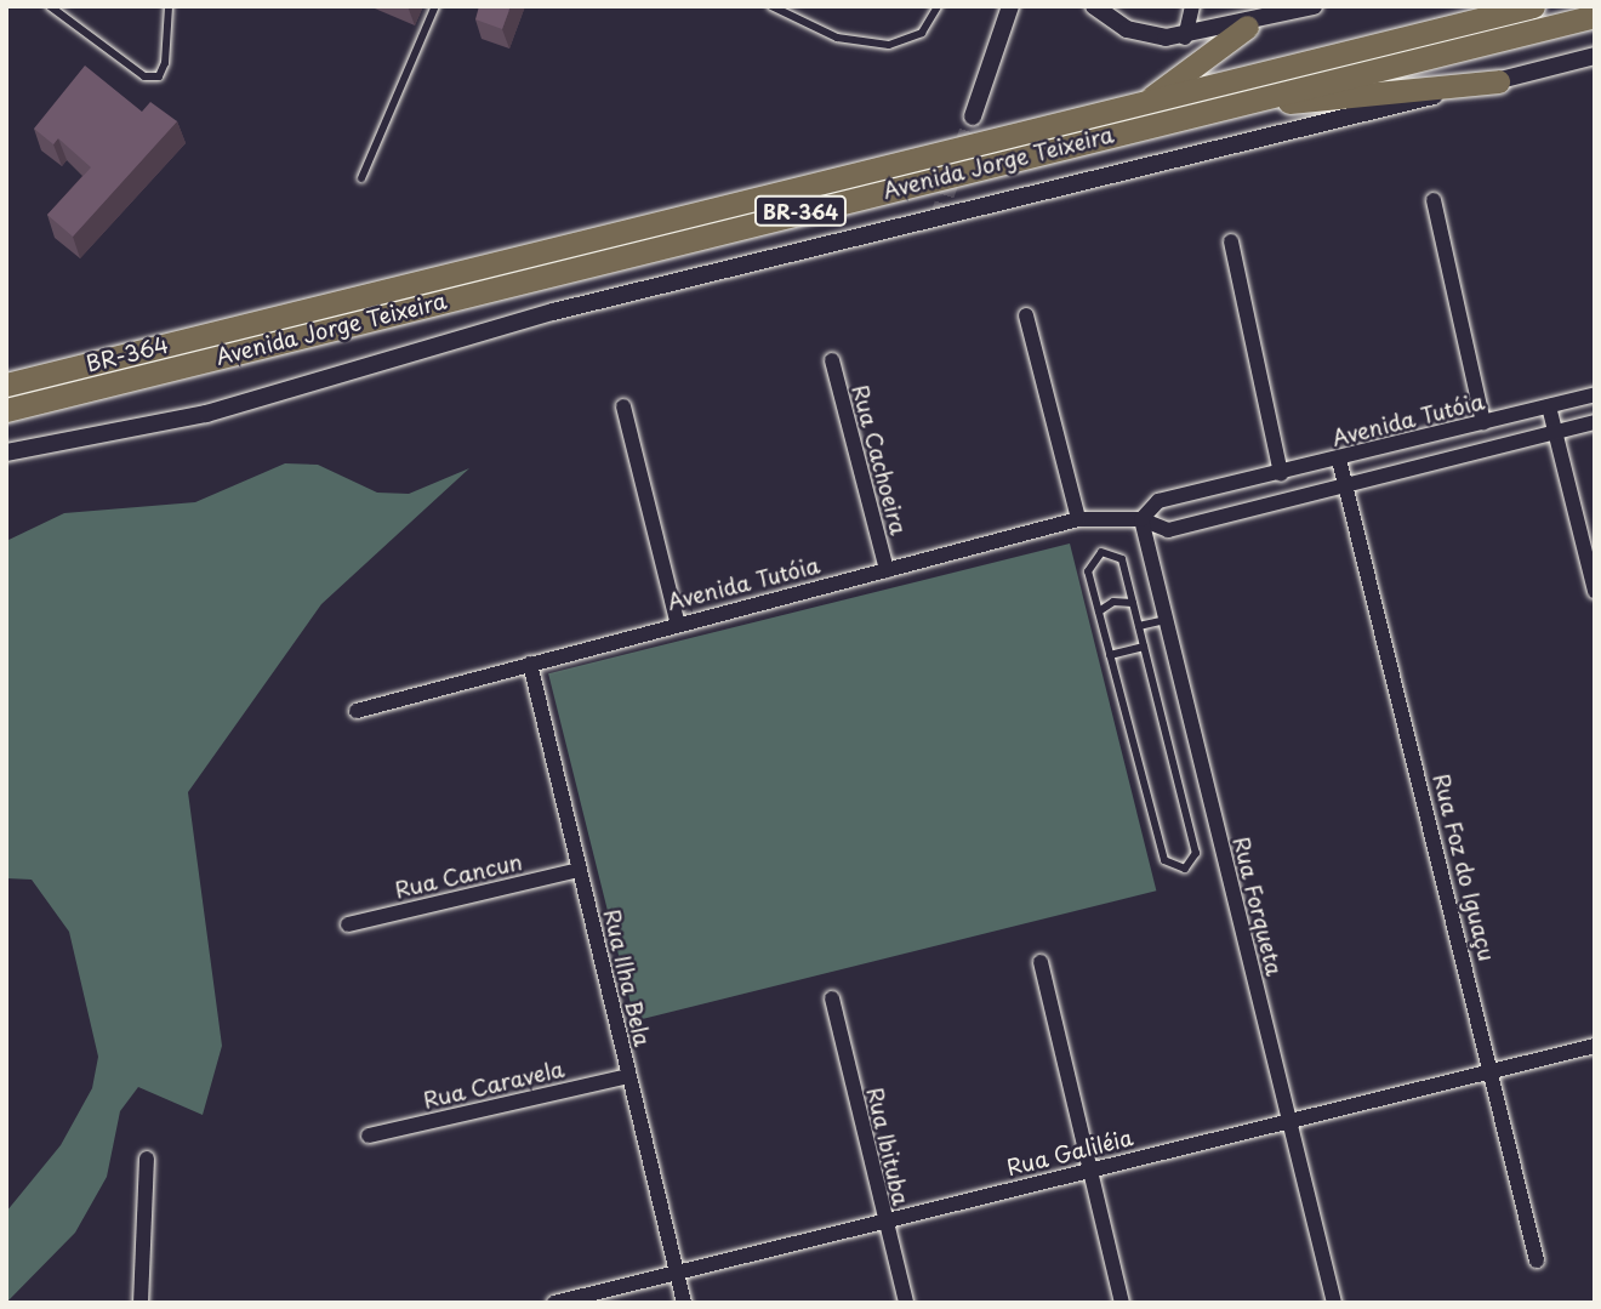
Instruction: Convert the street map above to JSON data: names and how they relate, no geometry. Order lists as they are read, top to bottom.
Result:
{
  "streets": {
    "highway": ["Avenida Jorge Teixeira", "BR-364"],
    "street": [
      "Avenida Tutóia",
      "Rua Cachoeira",
      "Rua Foz do Iguaçu",
      "Rua Cancun",
      "Rua Forqueta",
      "Rua Ilha Bela",
      "Rua Caravela",
      "Rua Ibituba",
      "Rua Galiléia"
    ]
  },
  "crossings": [
    ["Avenida Tutóia", "Rua Cachoeira"],
    ["Avenida Tutóia", "Rua Foz do Iguaçu"],
    ["Avenida Tutóia", "Rua Forqueta"],
    ["Avenida Tutóia", "Rua Ilha Bela"],
    ["Rua Foz do Iguaçu", "Rua Galiléia"],
    ["Rua Cancun", "Rua Ilha Bela"],
    ["Rua Forqueta", "Rua Galiléia"],
    ["Rua Ilha Bela", "Rua Caravela"],
    ["Rua Ilha Bela", "Rua Galiléia"],
    ["Rua Ibituba", "Rua Galiléia"]
  ]
}
